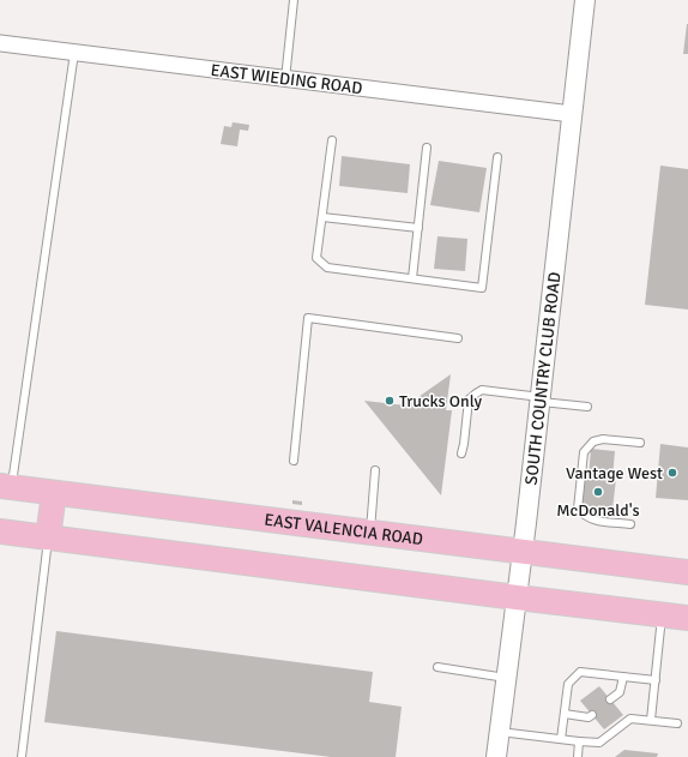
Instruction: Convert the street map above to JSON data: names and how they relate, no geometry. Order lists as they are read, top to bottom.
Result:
{
  "streets": {
    "main road": ["EAST VALENCIA ROAD"],
    "street": ["EAST WIEDING ROAD", "SOUTH COUNTRY CLUB ROAD"]
  },
  "crossings": [
    ["EAST WIEDING ROAD", "SOUTH COUNTRY CLUB ROAD"],
    ["SOUTH COUNTRY CLUB ROAD", "EAST VALENCIA ROAD"]
  ],
  "places": ["Trucks Only", "Vantage West", "McDonald's"]
}
